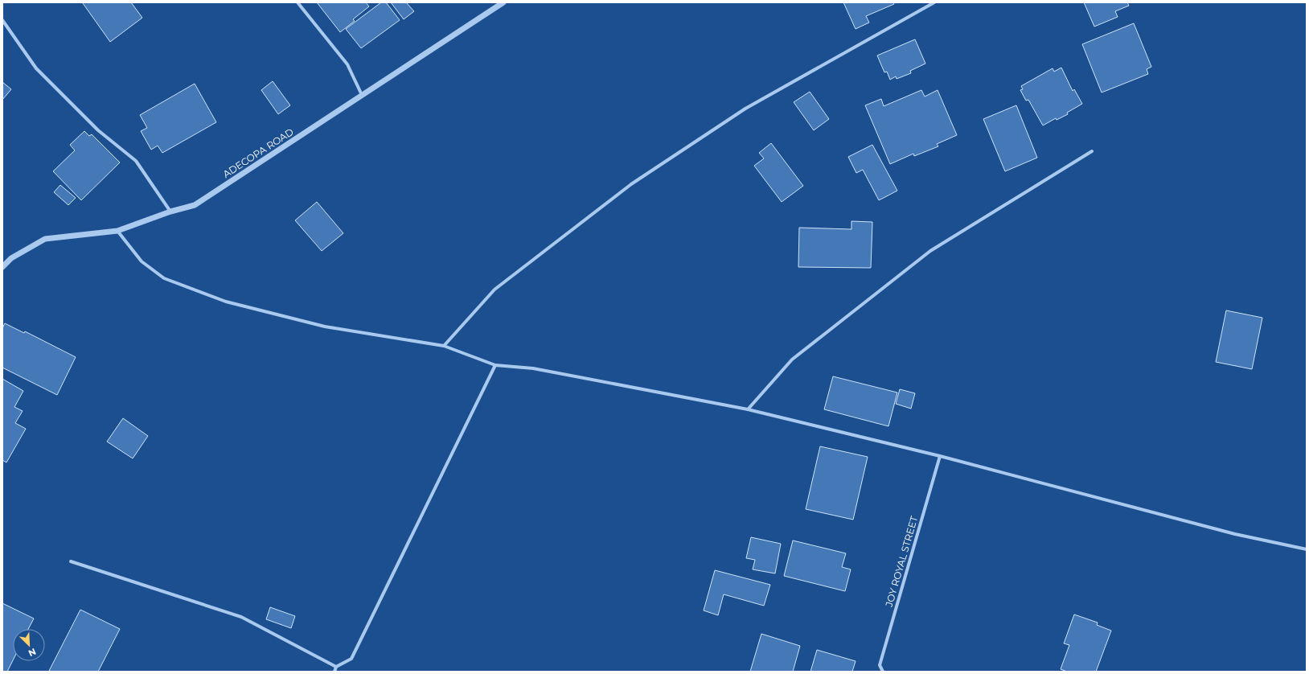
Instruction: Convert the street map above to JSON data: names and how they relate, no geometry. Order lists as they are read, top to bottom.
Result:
{
  "streets": {
    "street": ["ADECOPA ROAD", "JOY ROYAL STREET"]
  },
  "north": "bottom right"
}
